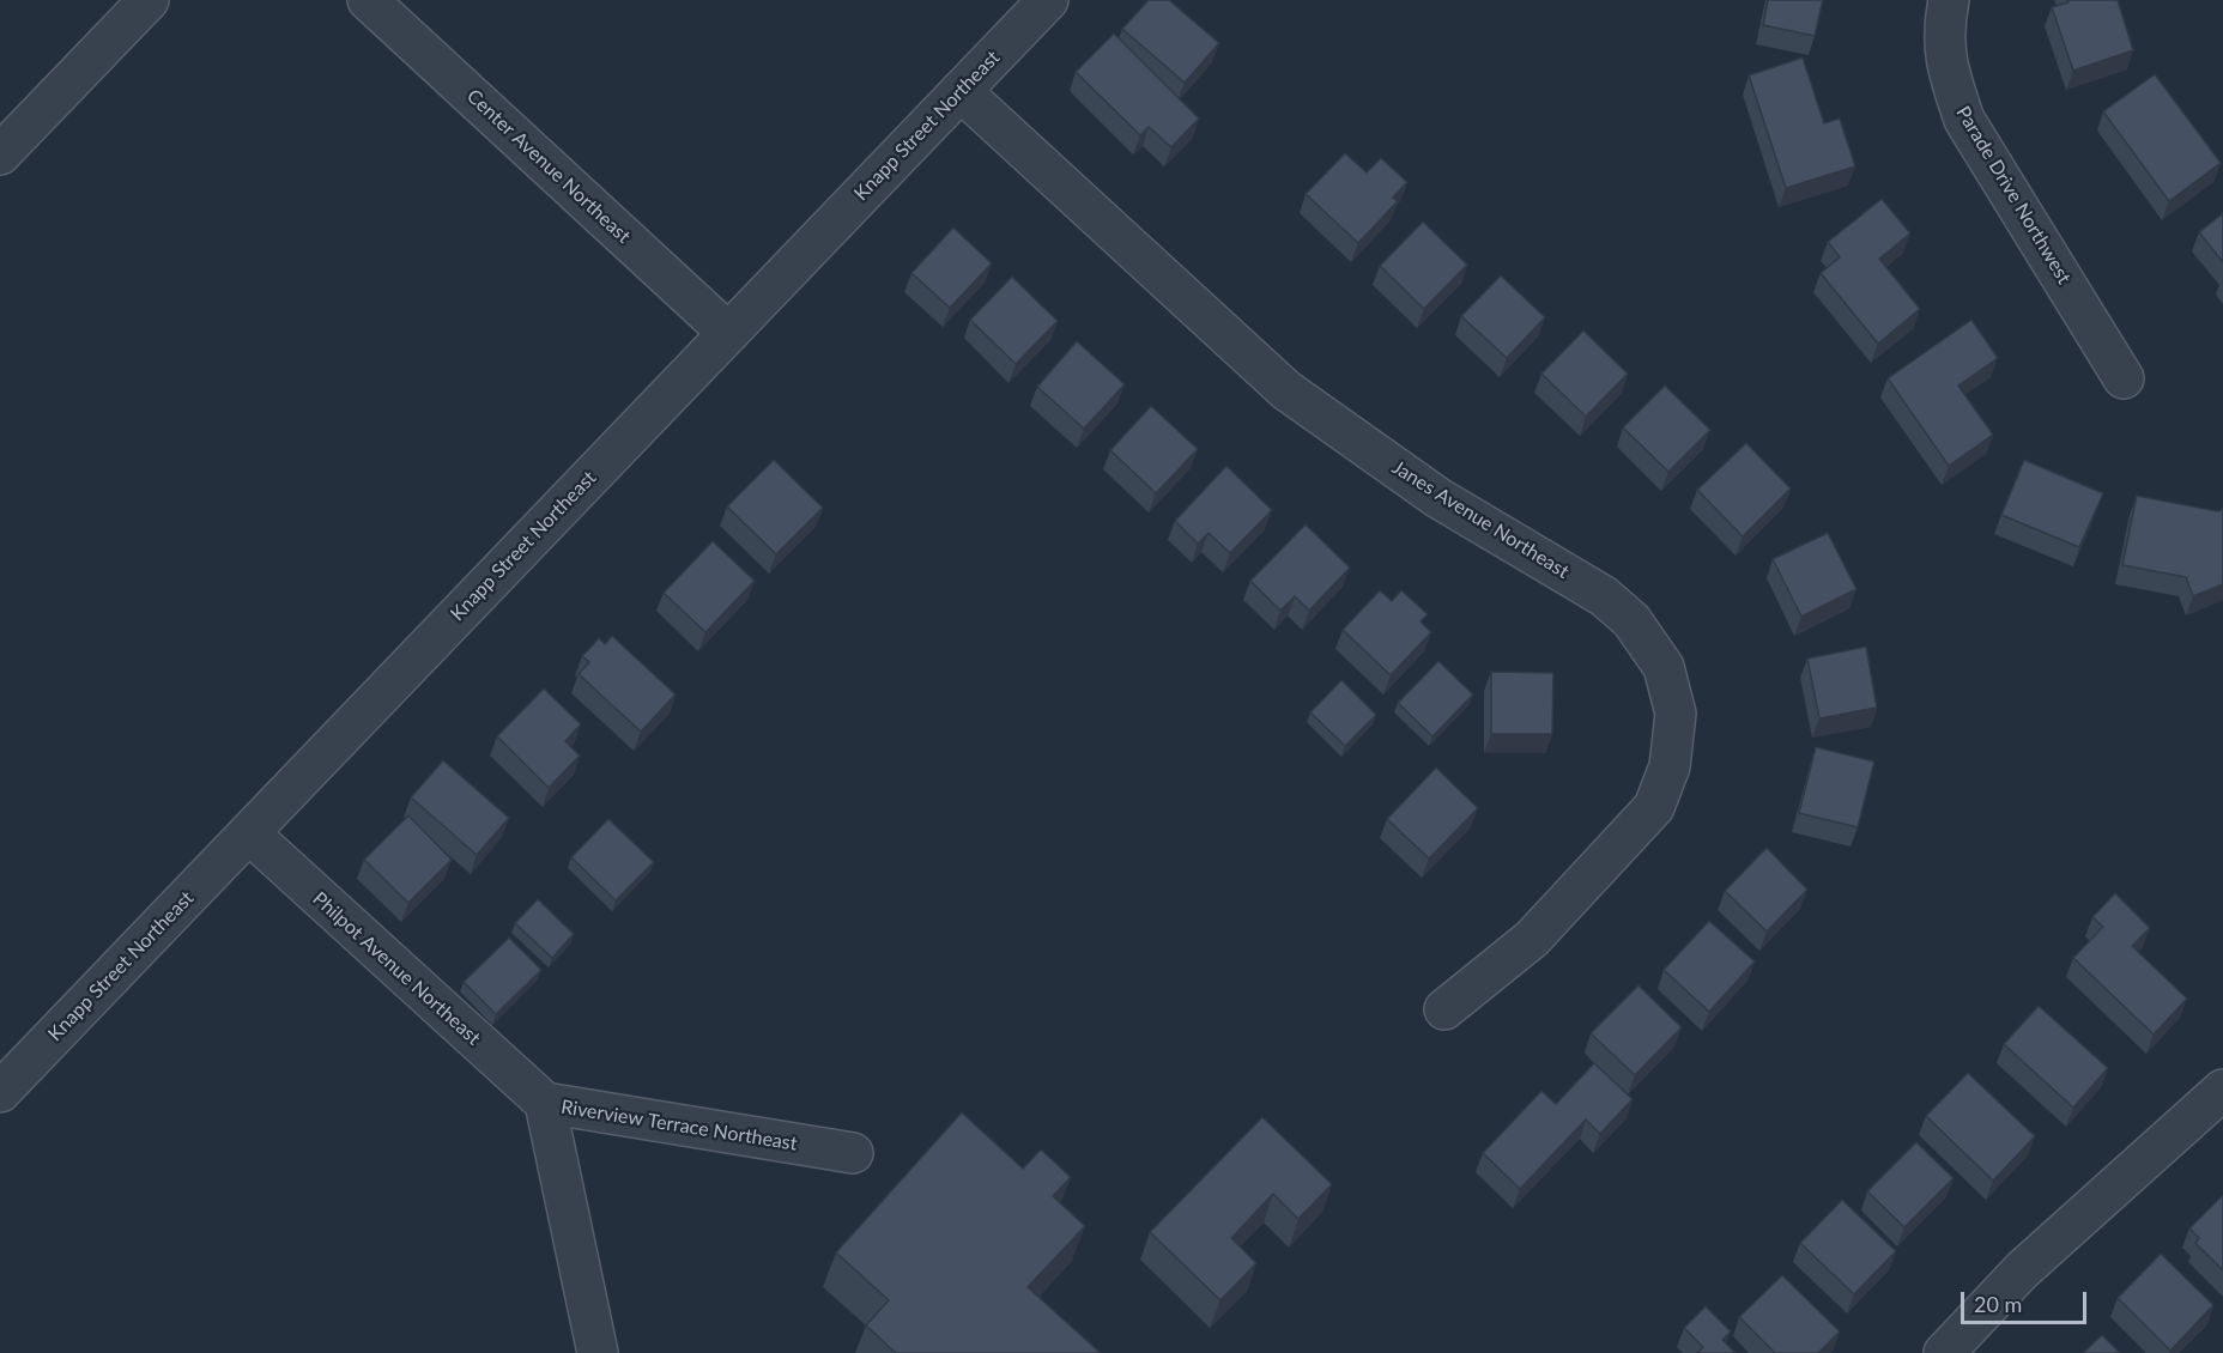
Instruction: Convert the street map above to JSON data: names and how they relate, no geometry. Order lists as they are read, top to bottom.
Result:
{
  "streets": {
    "street": [
      "Knapp Street Northeast",
      "Center Avenue Northeast",
      "Parade Drive Northwest",
      "Janes Avenue Northeast",
      "Philpot Avenue Northeast",
      "Riverview Terrace Northeast"
    ]
  },
  "crossings": [
    ["Knapp Street Northeast", "Center Avenue Northeast"],
    ["Knapp Street Northeast", "Janes Avenue Northeast"],
    ["Knapp Street Northeast", "Philpot Avenue Northeast"],
    ["Philpot Avenue Northeast", "Riverview Terrace Northeast"]
  ],
  "scale_bar": "20 m"
}
